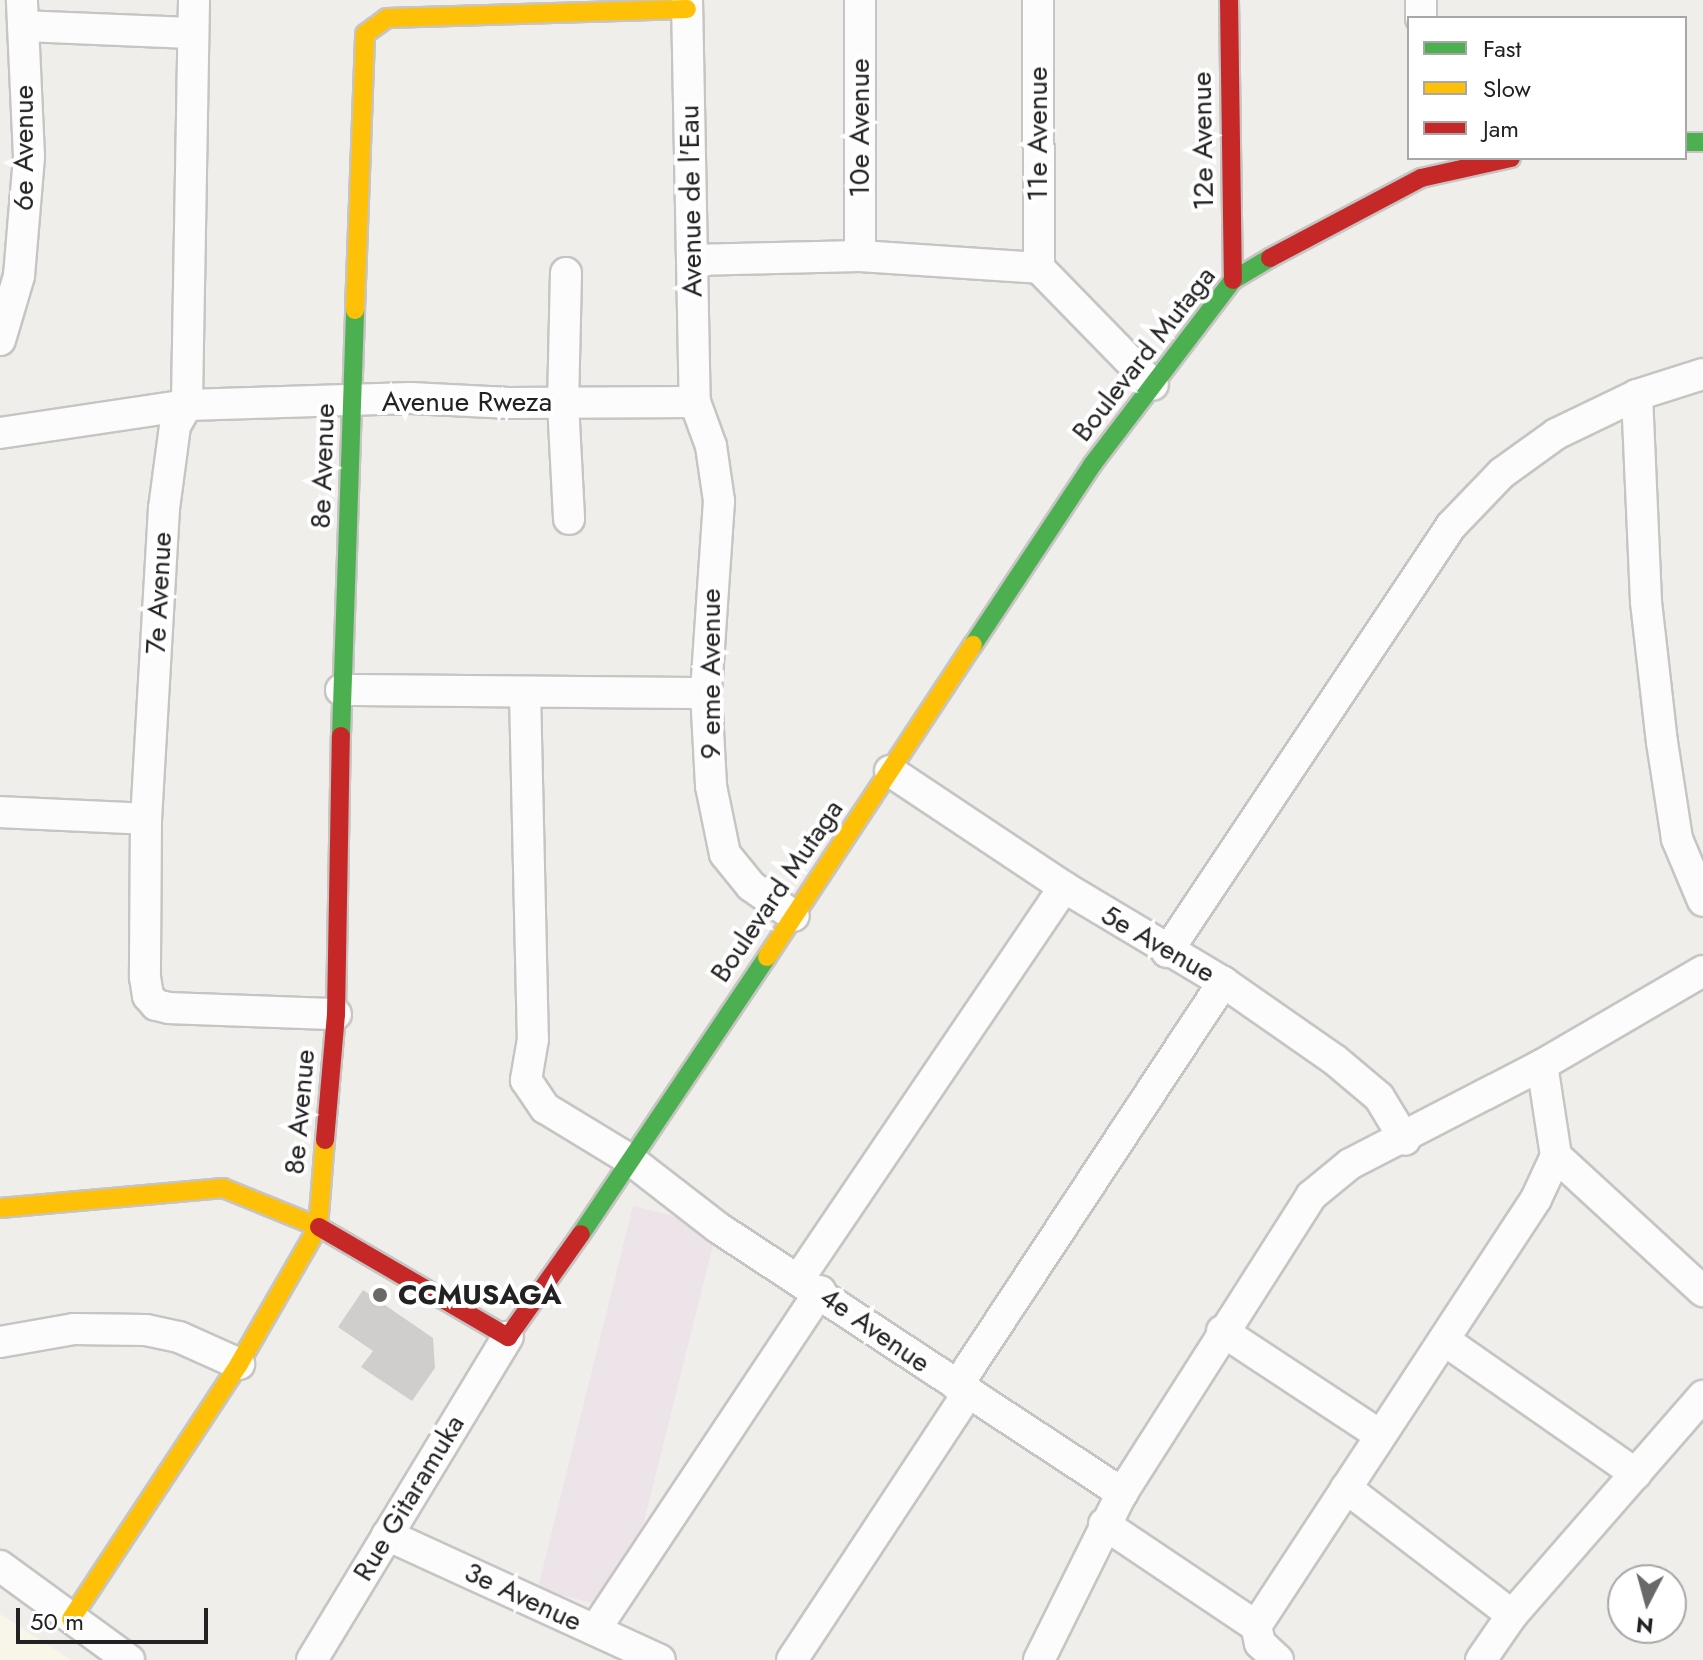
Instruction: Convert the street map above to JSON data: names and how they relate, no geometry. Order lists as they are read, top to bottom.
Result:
{
  "streets": {
    "street": [
      "10e Avenue",
      "11e Avenue",
      "12e Avenue",
      "6e Avenue",
      "Avenue de l'Eau",
      "Boulevard Mutaga",
      "Avenue Rweza",
      "8e Avenue",
      "7e Avenue",
      "9 eme Avenue",
      "5e Avenue",
      "4e Avenue",
      "Rue Gitaramuka",
      "3e Avenue"
    ]
  },
  "crossings": [
    ["12e Avenue", "Boulevard Mutaga"],
    ["Avenue de l'Eau", "Avenue Rweza"],
    ["Avenue de l'Eau", "8e Avenue"],
    ["Avenue de l'Eau", "9 eme Avenue"],
    ["Boulevard Mutaga", "9 eme Avenue"],
    ["Boulevard Mutaga", "5e Avenue"],
    ["Boulevard Mutaga", "4e Avenue"],
    ["Boulevard Mutaga", "Rue Gitaramuka"],
    ["Avenue Rweza", "8e Avenue"],
    ["Avenue Rweza", "7e Avenue"],
    ["Avenue Rweza", "9 eme Avenue"],
    ["8e Avenue", "7e Avenue"],
    ["Rue Gitaramuka", "3e Avenue"]
  ],
  "places": ["CCMUSAGA"],
  "legend": ["Fast", "Slow", "Jam"],
  "scale_bar": "50 m",
  "north": "bottom"
}
